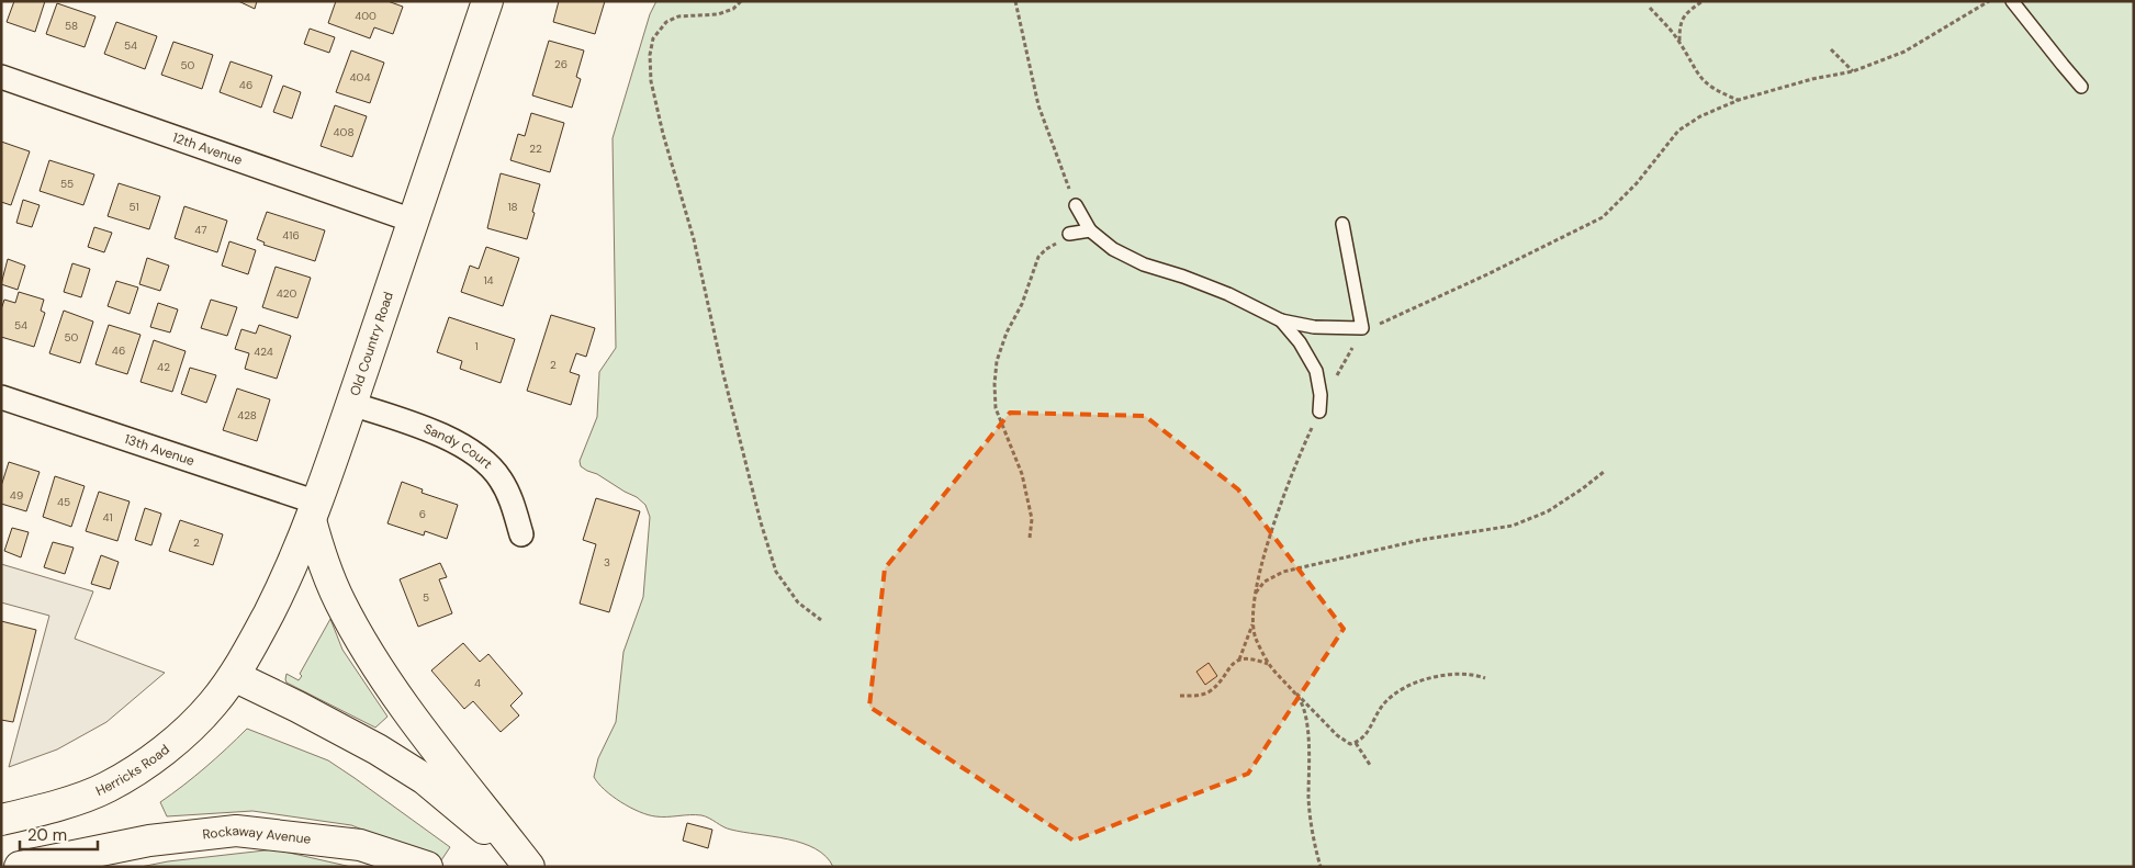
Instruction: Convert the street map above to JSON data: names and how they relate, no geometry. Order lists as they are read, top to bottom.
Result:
{
  "streets": {
    "main road": ["Old Country Road", "Herricks Road", "Rockaway Avenue"],
    "street": ["12th Avenue", "Sandy Court", "13th Avenue"]
  },
  "crossings": [
    ["12th Avenue", "Old Country Road"],
    ["Old Country Road", "Sandy Court"],
    ["Old Country Road", "13th Avenue"],
    ["Old Country Road", "Herricks Road"]
  ],
  "house_numbers": [
    "400",
    "58",
    "54",
    "26",
    "50",
    "404",
    "46",
    "408",
    "22",
    "55",
    "51",
    "18",
    "47",
    "416",
    "14",
    "420",
    "54",
    "50",
    "1",
    "46",
    "424",
    "2",
    "42",
    "428",
    "49",
    "45",
    "6",
    "41",
    "2",
    "3",
    "5",
    "4"
  ],
  "scale_bar": "20 m"
}
